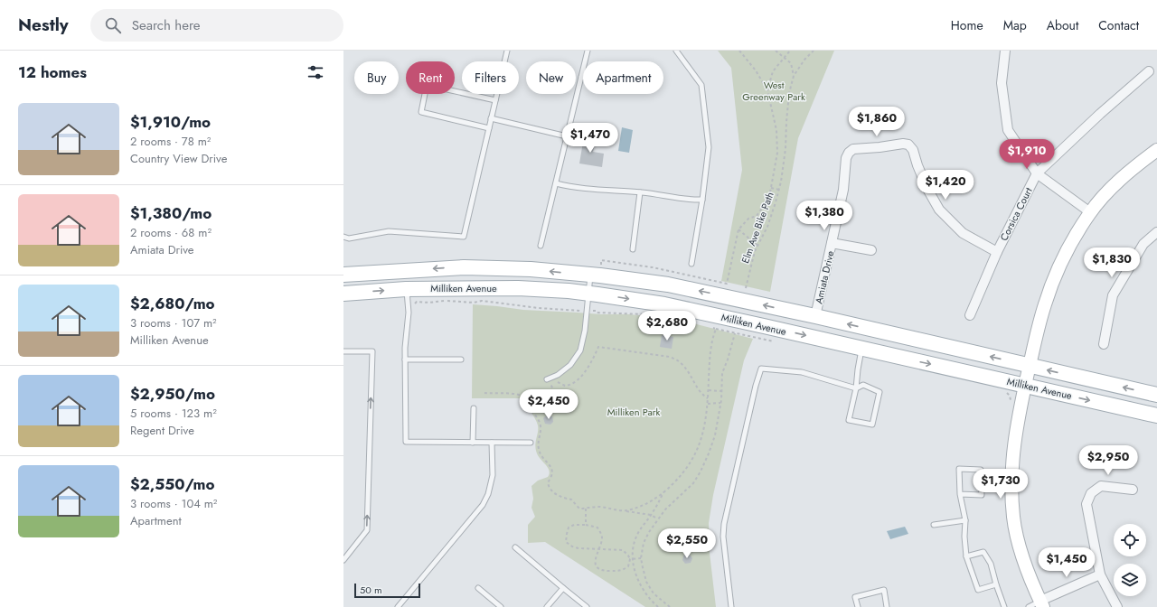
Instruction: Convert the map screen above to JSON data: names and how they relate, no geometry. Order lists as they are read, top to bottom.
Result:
{
  "streets": {
    "main road": ["Milliken Avenue"],
    "street": ["Corsica Court", "Amiata Drive"],
    "path": ["Elm Ave Bike Path"]
  },
  "crossings": [
    ["Corsica Court", "Amiata Drive"],
    ["Amiata Drive", "Milliken Avenue"]
  ],
  "parks": ["West Greenway Park", "Milliken Park"],
  "scale_bar": "50 m",
  "page": {
    "header": "Nestly",
    "search": "Search here",
    "nav": [
      "Home",
      "Map",
      "About",
      "Contact"
    ],
    "heading": "12 homes",
    "chip": [
      "Buy",
      "Rent",
      "Filters",
      "New",
      "Apartment"
    ],
    "list": [
      {
        "name": "$1,910/mo",
        "note": "2 rooms · 78 m² · Country View Drive"
      },
      {
        "name": "$1,380/mo",
        "note": "2 rooms · 68 m² · Amiata Drive"
      },
      {
        "name": "$2,680/mo",
        "note": "3 rooms · 107 m² · Milliken Avenue"
      },
      {
        "name": "$2,950/mo",
        "note": "5 rooms · 123 m² · Regent Drive"
      },
      {
        "name": "$2,550/mo",
        "note": "3 rooms · 104 m² · Apartment"
      }
    ],
    "price": [
      "$1,860",
      "$1,470",
      "$1,910",
      "$1,420",
      "$1,380",
      "$1,830",
      "$2,680",
      "$2,450",
      "$2,950",
      "$1,730",
      "$2,550",
      "$1,450"
    ],
    "scale": "50 m"
  }
}
